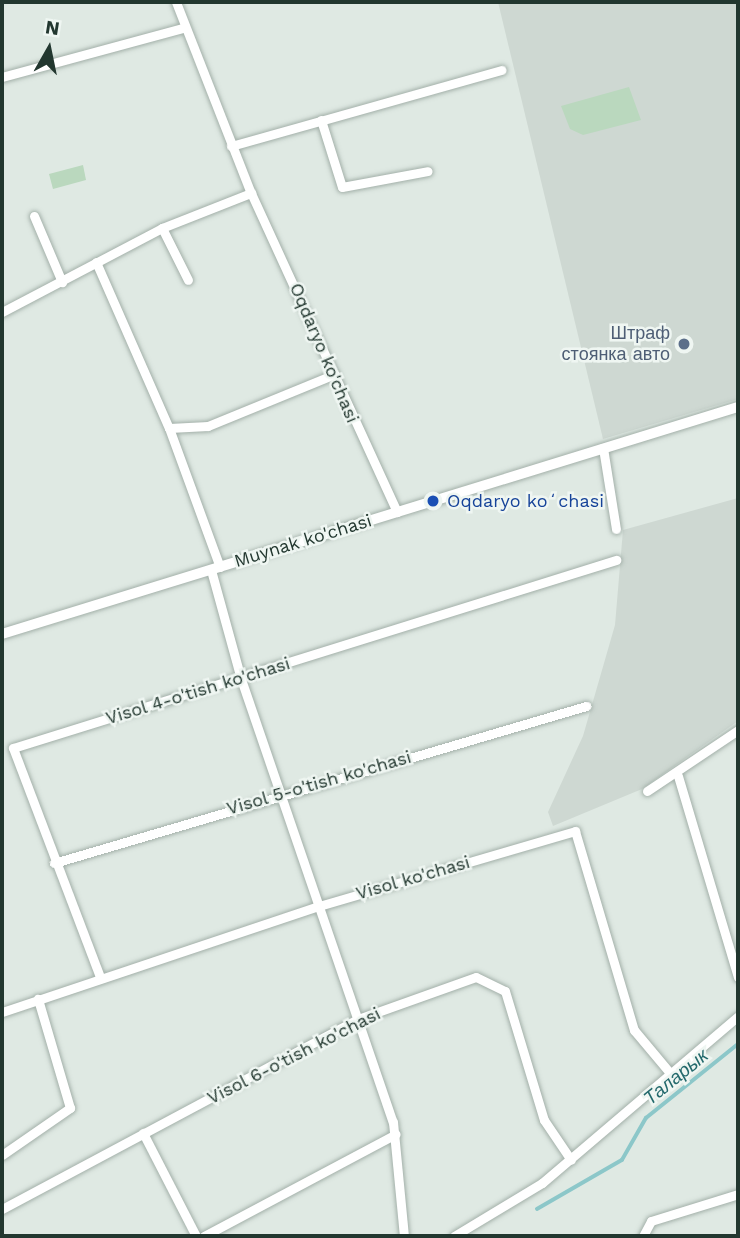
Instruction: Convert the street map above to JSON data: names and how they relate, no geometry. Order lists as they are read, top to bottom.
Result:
{
  "streets": {
    "street": [
      "Oqdaryo ko'chasi",
      "Muynak ko'chasi",
      "Visol 4-o'tish ko'chasi",
      "Visol 5-o'tish ko'chasi",
      "Visol ko'chasi",
      "Visol 6-o'tish ko'chasi"
    ]
  },
  "crossings": [
    ["Oqdaryo ko'chasi", "Muynak ko'chasi"],
    ["Visol 4-o'tish ko'chasi", "Visol 5-o'tish ko'chasi"],
    ["Visol 4-o'tish ko'chasi", "Visol ko'chasi"]
  ],
  "water": ["Таларык"],
  "places": ["Штраф стоянка авто", "Oqdaryo koʻchasi"],
  "north": "top"
}
